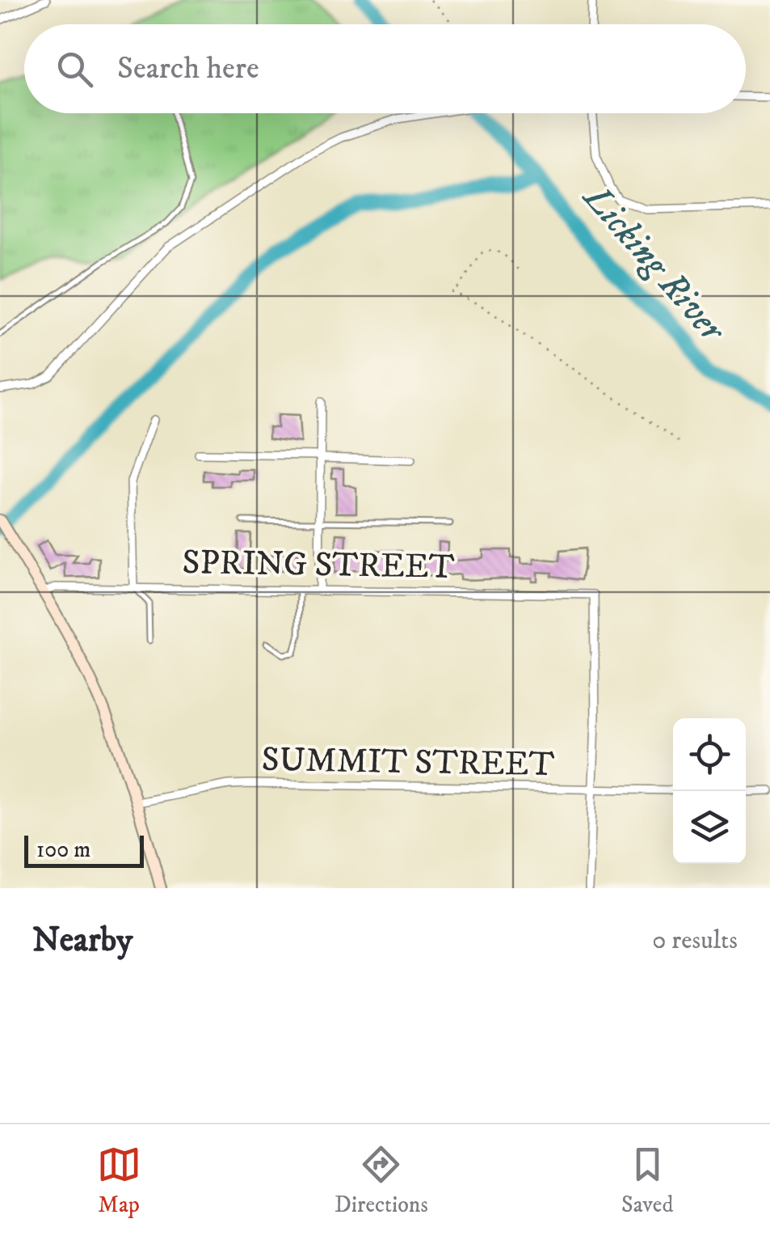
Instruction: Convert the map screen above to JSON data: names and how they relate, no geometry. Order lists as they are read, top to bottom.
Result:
{
  "streets": {
    "street": ["SPRING STREET", "SUMMIT STREET"]
  },
  "crossings": [
    ["SPRING STREET", "SUMMIT STREET"]
  ],
  "water": ["Licking River"],
  "scale_bar": "100 m",
  "page": {
    "search": "Search here",
    "scale": "100 m",
    "heading": ["Nearby", "0 results"],
    "nav": ["Map", "Directions", "Saved"]
  }
}
